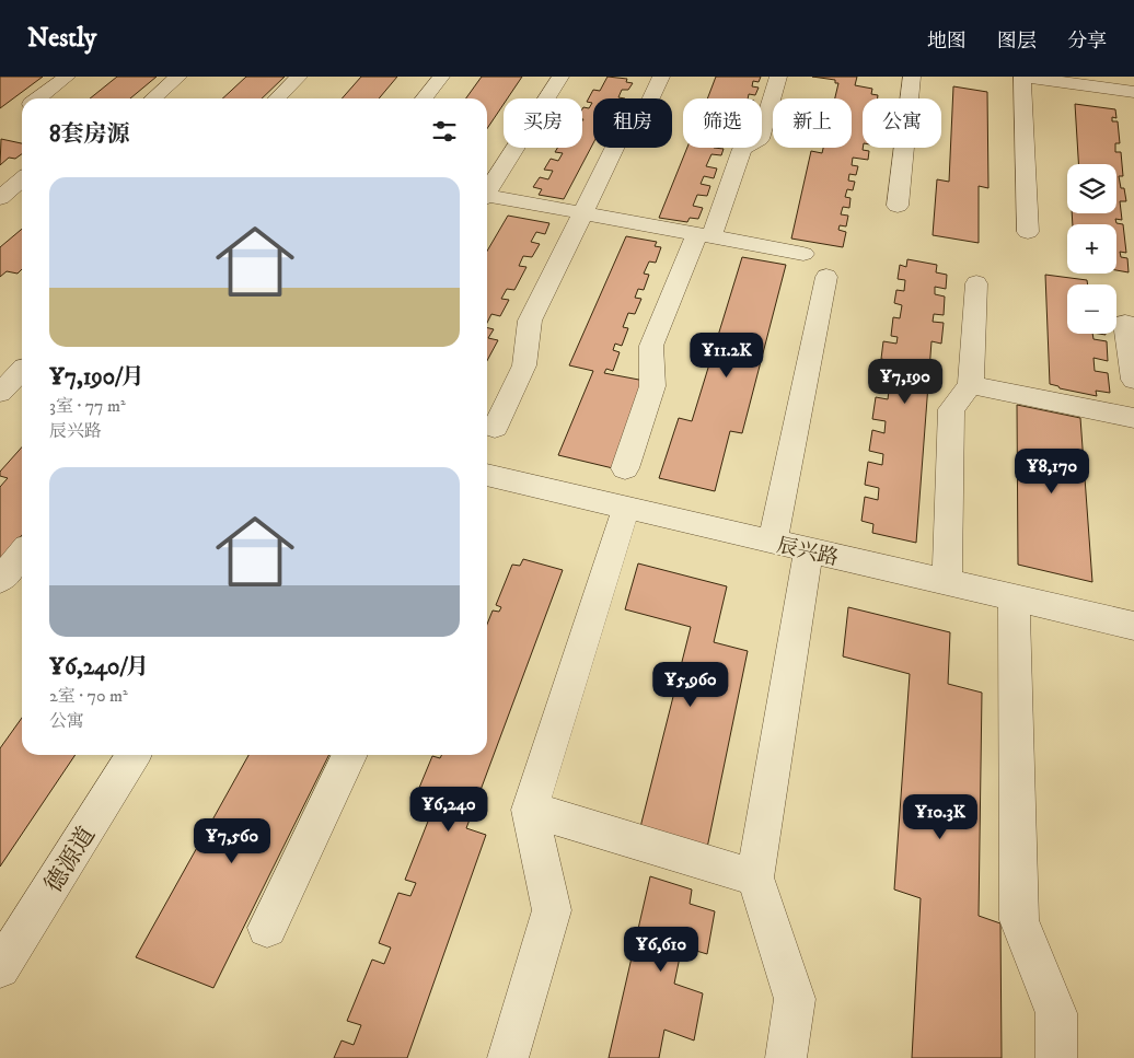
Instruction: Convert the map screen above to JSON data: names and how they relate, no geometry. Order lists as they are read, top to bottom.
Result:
{
  "streets": {
    "street": ["辰兴路", "德源道"]
  },
  "page": {
    "header": "Nestly",
    "nav": ["地图", "图层", "分享"],
    "chip": [
      "买房",
      "租房",
      "筛选",
      "新上",
      "公寓"
    ],
    "heading": "8套房源",
    "map_buttons": ["+", "−"],
    "list": [
      {
        "name": "¥7,190/月",
        "note": "3室 · 77 m² · 辰兴路"
      },
      {
        "name": "¥6,240/月",
        "note": "2室 · 70 m² · 公寓"
      }
    ],
    "price": [
      "¥11.2K",
      "¥7,190",
      "¥8,170",
      "¥5,960",
      "¥6,240",
      "¥10.3K",
      "¥7,560",
      "¥6,610"
    ]
  }
}
